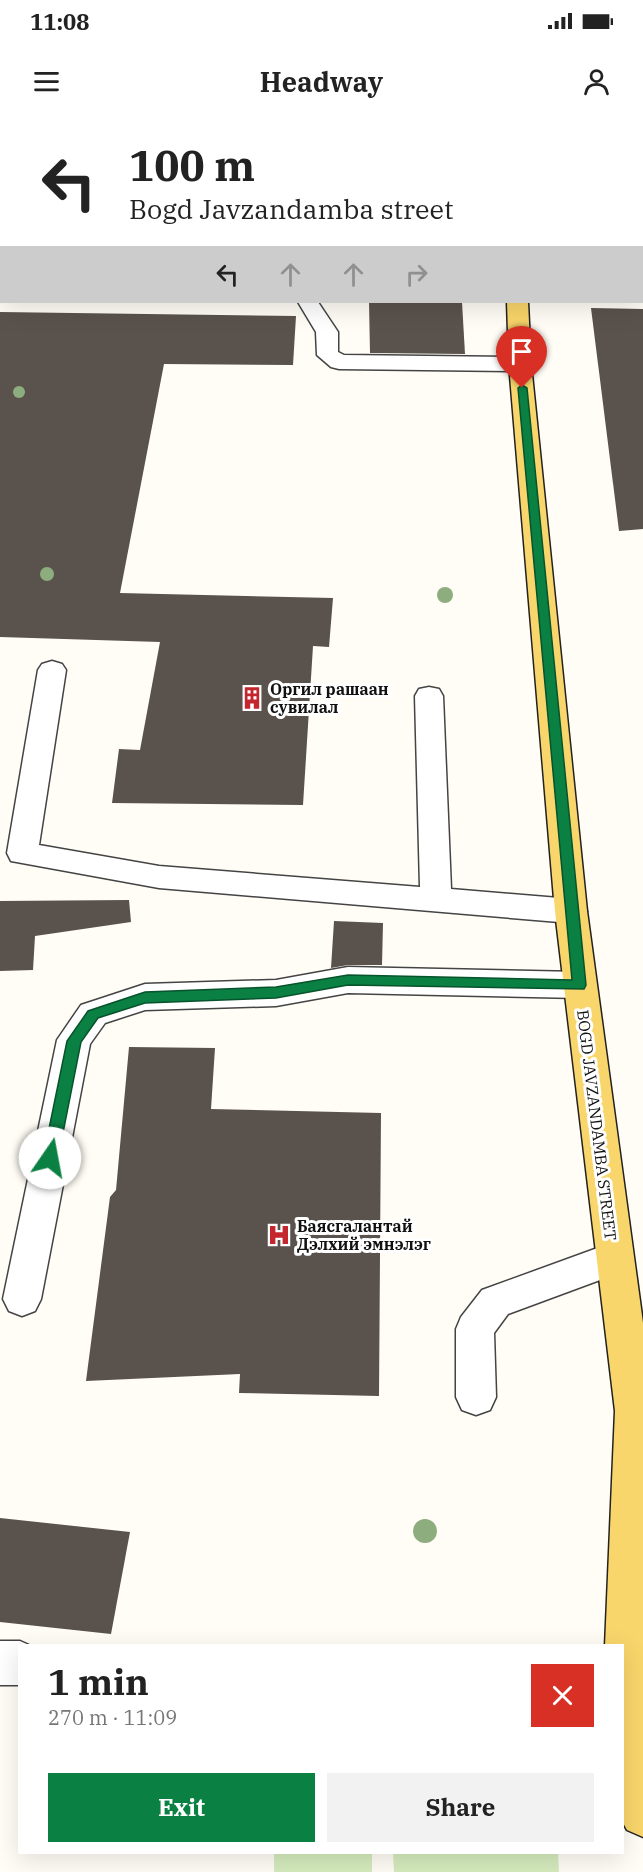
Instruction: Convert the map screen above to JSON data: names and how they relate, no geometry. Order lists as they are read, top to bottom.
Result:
{
  "streets": {
    "main road": ["BOGD JAVZANDAMBA STREET"]
  },
  "places": {
    "building": ["Оргил рашаан сувилал"],
    "hospital": ["Баясгалантай Дэлхий эмнэлэг"]
  },
  "page": {
    "status": "11:08",
    "header": "Headway",
    "turn": ["100 m", "Bogd Javzandamba street"],
    "heading": ["1 min", "270 m · 11:09"],
    "buttons": ["Exit", "Share"]
  }
}
